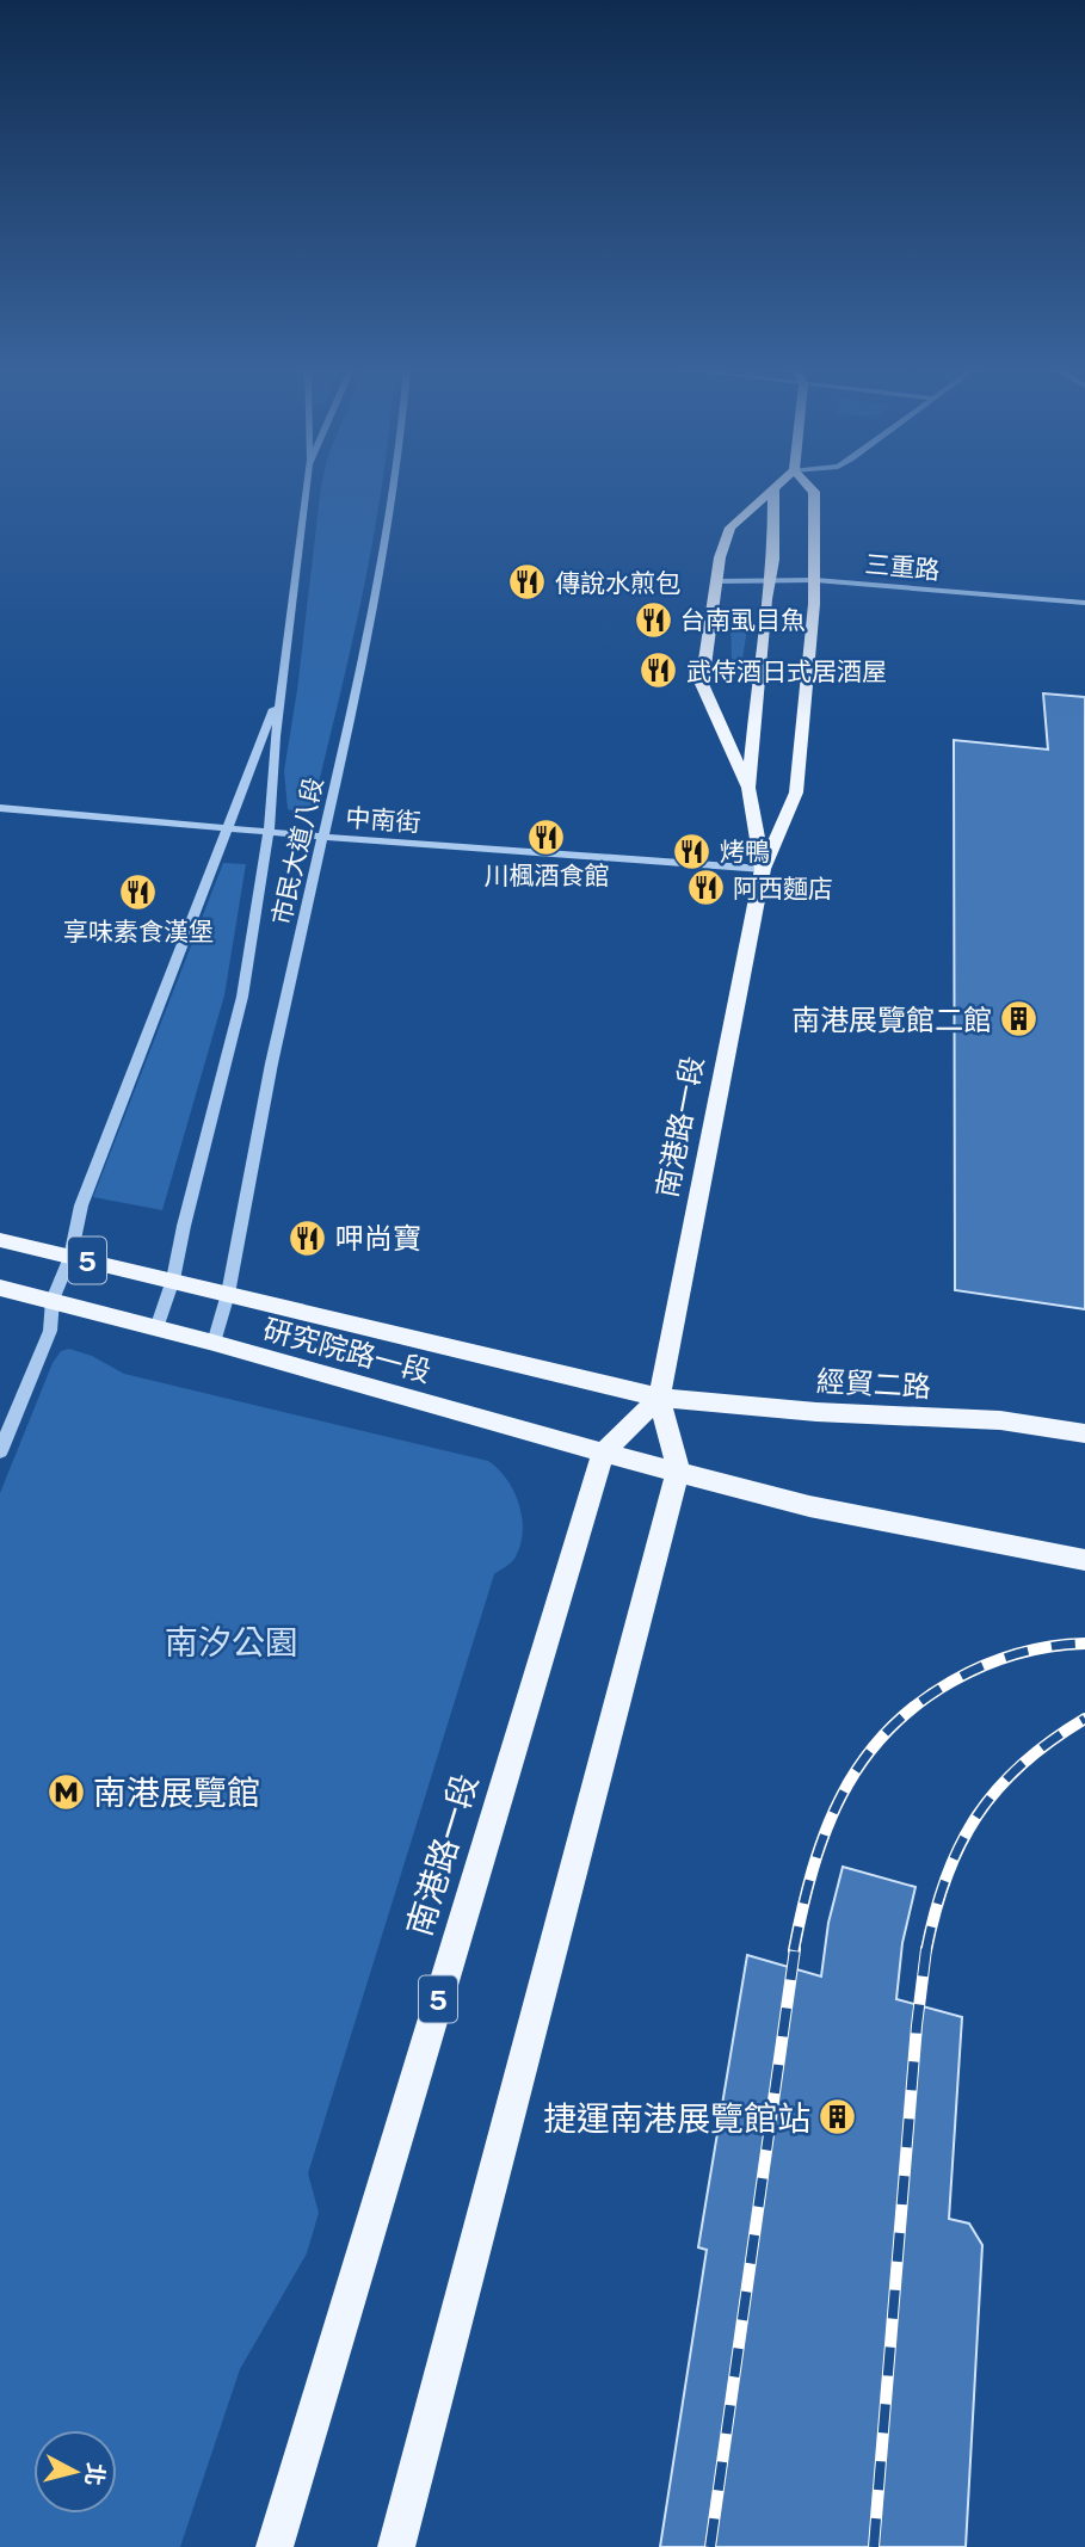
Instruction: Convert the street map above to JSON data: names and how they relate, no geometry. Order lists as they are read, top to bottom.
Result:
{
  "streets": {
    "main road": [
      "南港路一段",
      "5",
      "研究院路一段",
      "經貿二路"
    ],
    "street": ["三重路", "中南街", "市民大道八段"]
  },
  "crossings": [
    ["三重路", "南港路一段"],
    ["中南街", "市民大道八段"],
    ["中南街", "南港路一段"],
    ["市民大道八段", "研究院路一段"],
    ["南港路一段", "研究院路一段"],
    ["南港路一段", "經貿二路"],
    ["研究院路一段", "經貿二路"]
  ],
  "parks": ["南汐公園"],
  "places": {
    "restaurant": [
      "傳說水煎包",
      "台南虱目魚",
      "武侍酒日式居酒屋",
      "川楓酒食館",
      "烤鴨",
      "阿西麵店",
      "享味素食漢堡",
      "呷尚寶"
    ],
    "building": ["南港展覽館二館", "捷運南港展覽館站"],
    "metro station": ["南港展覽館"]
  },
  "north": "right"
}
